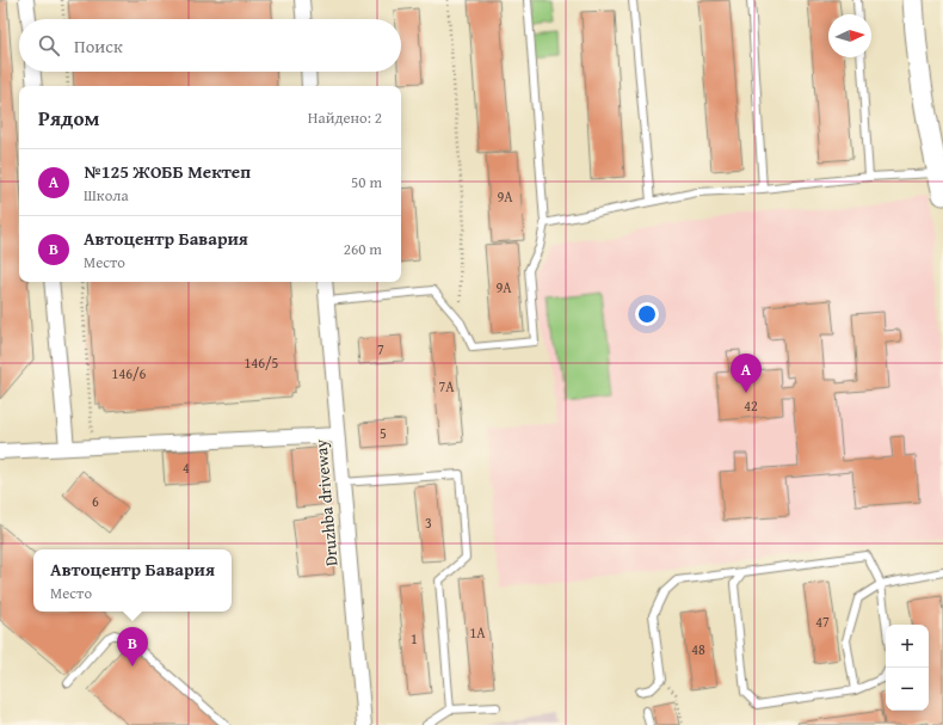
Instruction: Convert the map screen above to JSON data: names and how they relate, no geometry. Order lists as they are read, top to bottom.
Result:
{
  "streets": {
    "street": ["Druzhba driveway"]
  },
  "house_numbers": [
    "9А",
    "9А",
    "7",
    "146/5",
    "146/6",
    "7А",
    "42",
    "5",
    "4",
    "6",
    "3",
    "47",
    "1А",
    "1",
    "48"
  ],
  "north": "right",
  "page": {
    "search": "Поиск",
    "heading": ["Рядом", "Найдено: 2"],
    "list": [
      {
        "mark": "A",
        "name": "№125 ЖОББ Мектеп",
        "note": "Школа",
        "value": "50 m"
      },
      {
        "mark": "B",
        "name": "Автоцентр Бавария",
        "note": "Место",
        "value": "260 m"
      }
    ],
    "pins": ["A", "B"],
    "popup": ["Автоцентр Бавария", "Место"],
    "map_buttons": ["+", "−"]
  }
}
